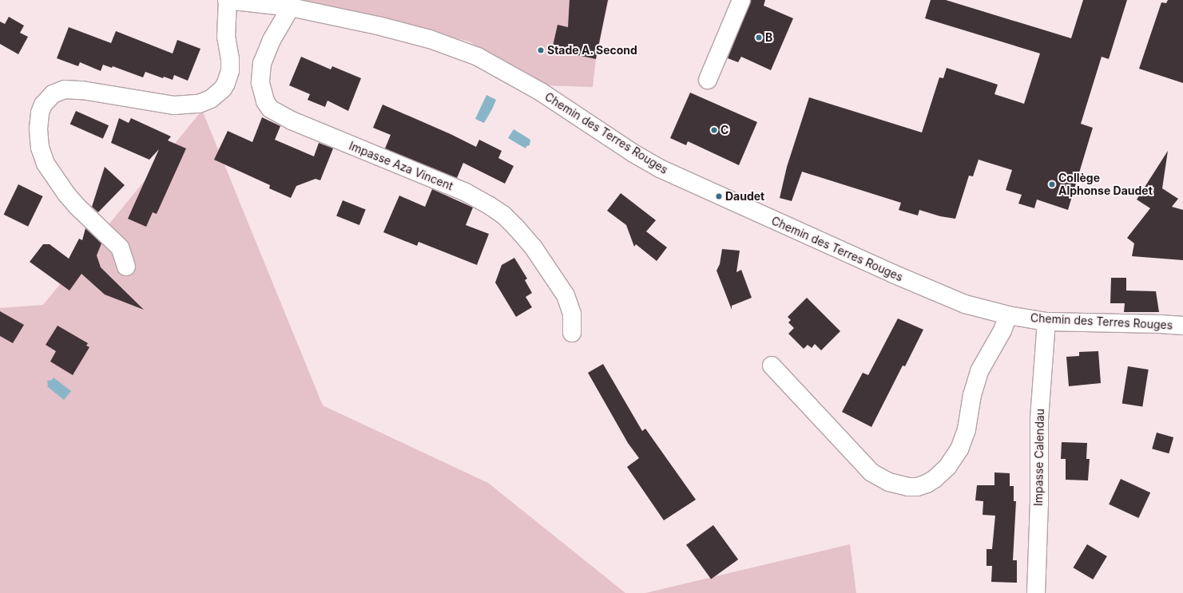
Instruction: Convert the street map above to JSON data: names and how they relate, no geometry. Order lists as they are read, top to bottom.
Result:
{
  "streets": {
    "street": ["Chemin des Terres Rouges", "Impasse Aza Vincent", "Impasse Calendau"]
  },
  "crossings": [
    ["Chemin des Terres Rouges", "Impasse Aza Vincent"],
    ["Chemin des Terres Rouges", "Impasse Calendau"]
  ],
  "places": [
    "B",
    "Stade A. Second",
    "C",
    "Collège Alphonse Daudet",
    "Daudet"
  ]
}
